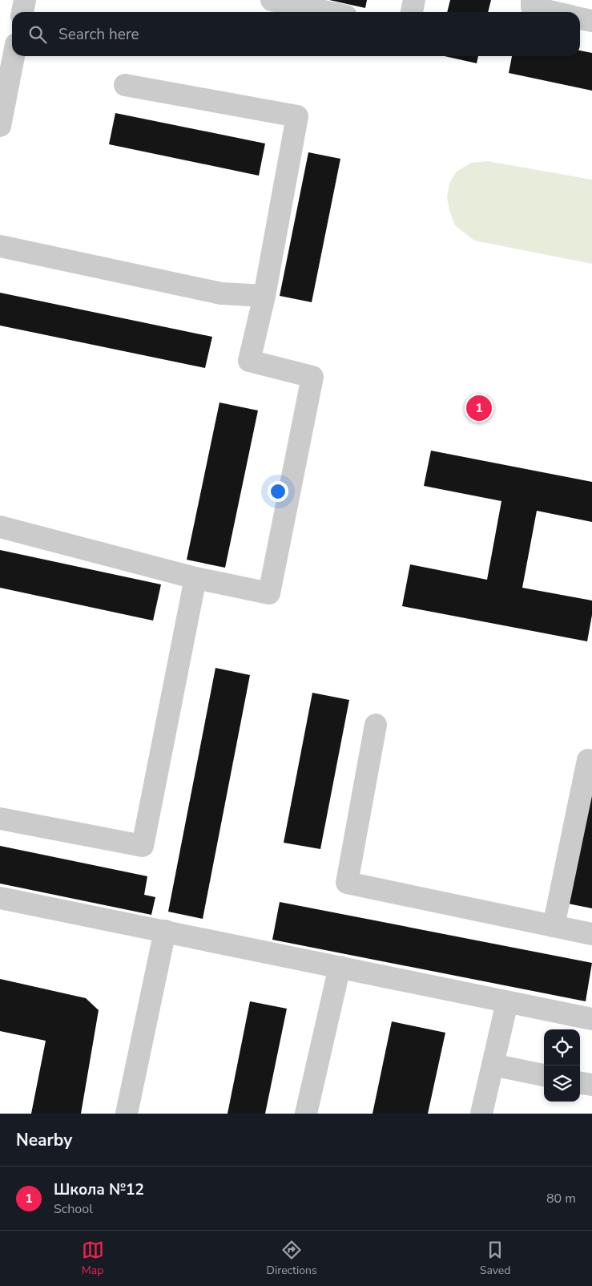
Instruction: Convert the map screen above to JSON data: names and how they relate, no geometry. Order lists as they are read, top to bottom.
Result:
{
  "page": {
    "search": "Search here",
    "pins": "1",
    "heading": "Nearby",
    "list": [
      {
        "mark": "1",
        "name": "Школа №12",
        "note": "School",
        "value": "80 m"
      }
    ],
    "nav": ["Map", "Directions", "Saved"]
  }
}
